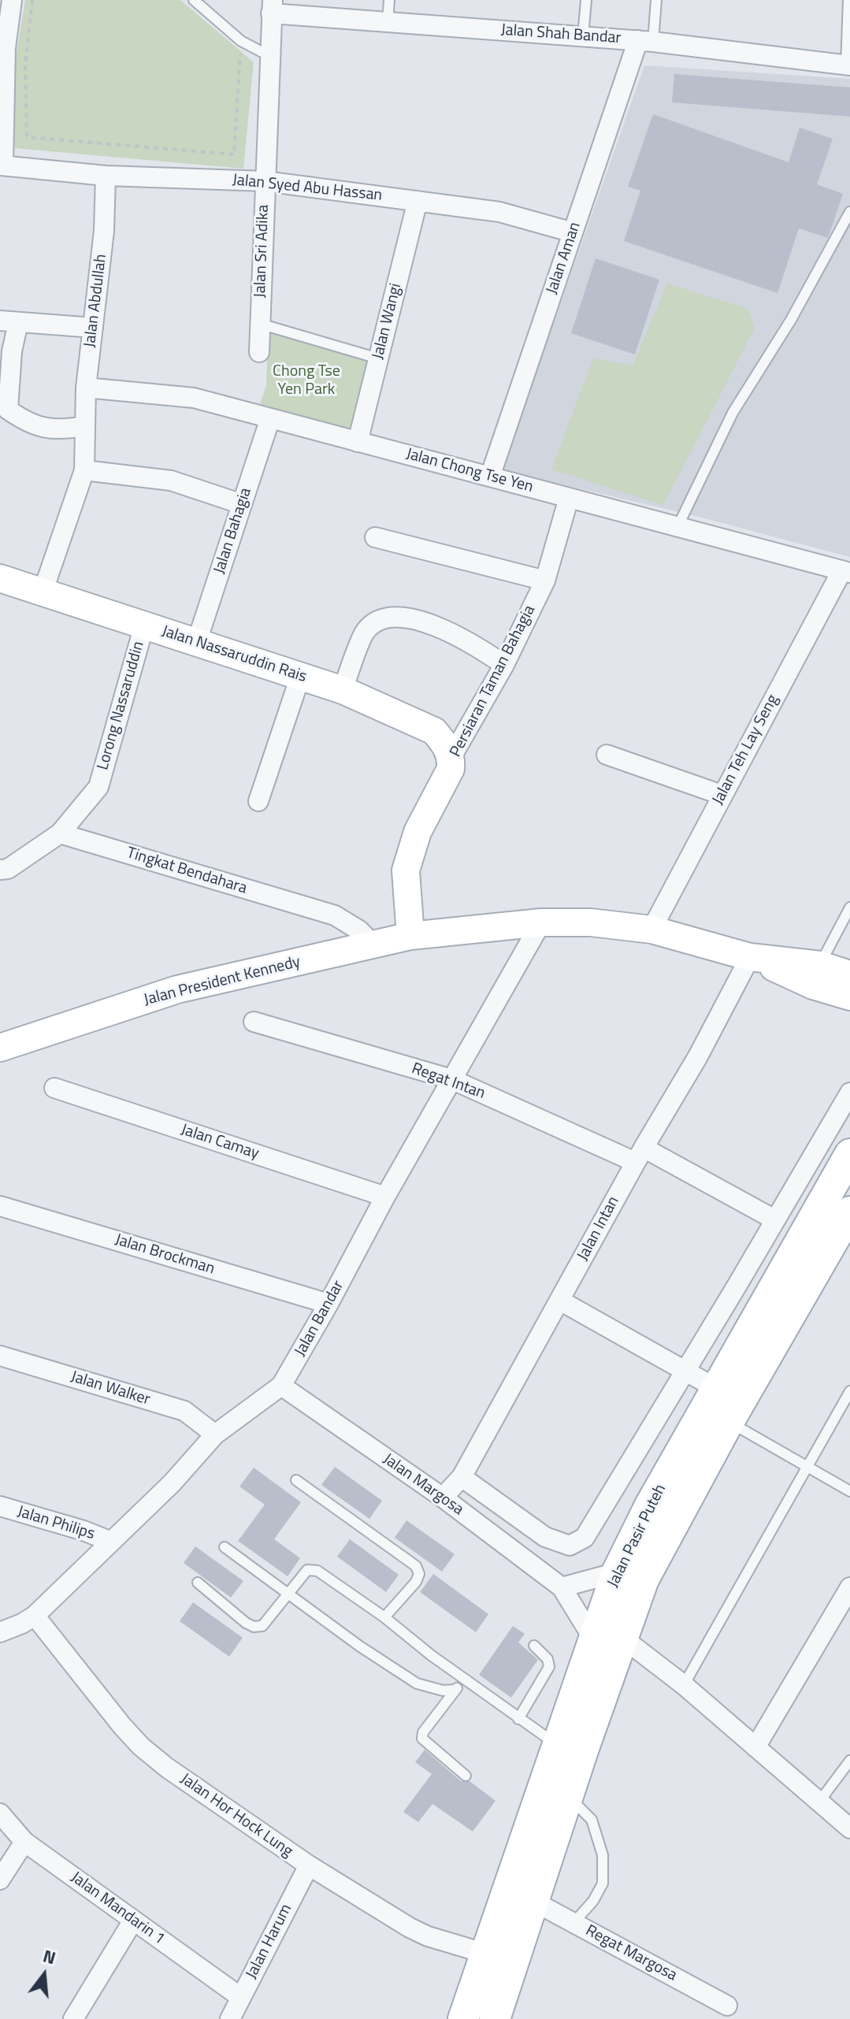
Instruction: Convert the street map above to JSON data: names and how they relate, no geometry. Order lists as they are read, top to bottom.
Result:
{
  "streets": {
    "main road": [
      "Jalan Nassaruddin Rais",
      "Persiaran Taman Bahagia",
      "Jalan President Kennedy",
      "Jalan Pasir Puteh"
    ],
    "street": [
      "Jalan Shah Bandar",
      "Jalan Syed Abu Hassan",
      "Jalan Sri Adika",
      "Jalan Aman",
      "Jalan Abdullah",
      "Jalan Wangi",
      "Jalan Chong Tse Yen",
      "Jalan Bahagia",
      "Lorong Nassaruddin",
      "Jalan Teh Lay Seng",
      "Tingkat Bendahara",
      "Regat Intan",
      "Jalan Camay",
      "Jalan Intan",
      "Jalan Brockman",
      "Jalan Bandar",
      "Jalan Walker",
      "Jalan Margosa",
      "Jalan Philips",
      "Jalan Hor Hock Lung",
      "Jalan Mandarin 1",
      "Jalan Harum",
      "Regat Margosa"
    ]
  },
  "crossings": [
    ["Jalan Shah Bandar", "Jalan Sri Adika"],
    ["Jalan Shah Bandar", "Jalan Aman"],
    ["Jalan Syed Abu Hassan", "Jalan Sri Adika"],
    ["Jalan Syed Abu Hassan", "Jalan Aman"],
    ["Jalan Syed Abu Hassan", "Jalan Abdullah"],
    ["Jalan Syed Abu Hassan", "Jalan Wangi"],
    ["Jalan Aman", "Jalan Chong Tse Yen"],
    ["Jalan Abdullah", "Jalan Chong Tse Yen"],
    ["Jalan Abdullah", "Jalan Nassaruddin Rais"],
    ["Jalan Wangi", "Jalan Chong Tse Yen"],
    ["Jalan Chong Tse Yen", "Jalan Bahagia"],
    ["Jalan Chong Tse Yen", "Persiaran Taman Bahagia"],
    ["Jalan Chong Tse Yen", "Jalan Teh Lay Seng"],
    ["Jalan Bahagia", "Jalan Nassaruddin Rais"],
    ["Jalan Nassaruddin Rais", "Persiaran Taman Bahagia"],
    ["Jalan Nassaruddin Rais", "Lorong Nassaruddin"],
    ["Persiaran Taman Bahagia", "Jalan President Kennedy"],
    ["Lorong Nassaruddin", "Tingkat Bendahara"],
    ["Jalan Teh Lay Seng", "Jalan President Kennedy"],
    ["Tingkat Bendahara", "Jalan President Kennedy"],
    ["Jalan President Kennedy", "Jalan Intan"],
    ["Jalan President Kennedy", "Jalan Bandar"],
    ["Regat Intan", "Jalan Intan"],
    ["Regat Intan", "Jalan Bandar"],
    ["Jalan Camay", "Jalan Bandar"],
    ["Jalan Intan", "Jalan Margosa"],
    ["Jalan Brockman", "Jalan Bandar"],
    ["Jalan Bandar", "Jalan Walker"],
    ["Jalan Bandar", "Jalan Margosa"],
    ["Jalan Bandar", "Jalan Philips"],
    ["Jalan Bandar", "Jalan Hor Hock Lung"],
    ["Jalan Pasir Puteh", "Jalan Hor Hock Lung"],
    ["Jalan Pasir Puteh", "Regat Margosa"],
    ["Jalan Hor Hock Lung", "Jalan Harum"],
    ["Jalan Mandarin 1", "Jalan Harum"]
  ],
  "parks": ["Chong Tse Yen Park"],
  "north": "top"
}
